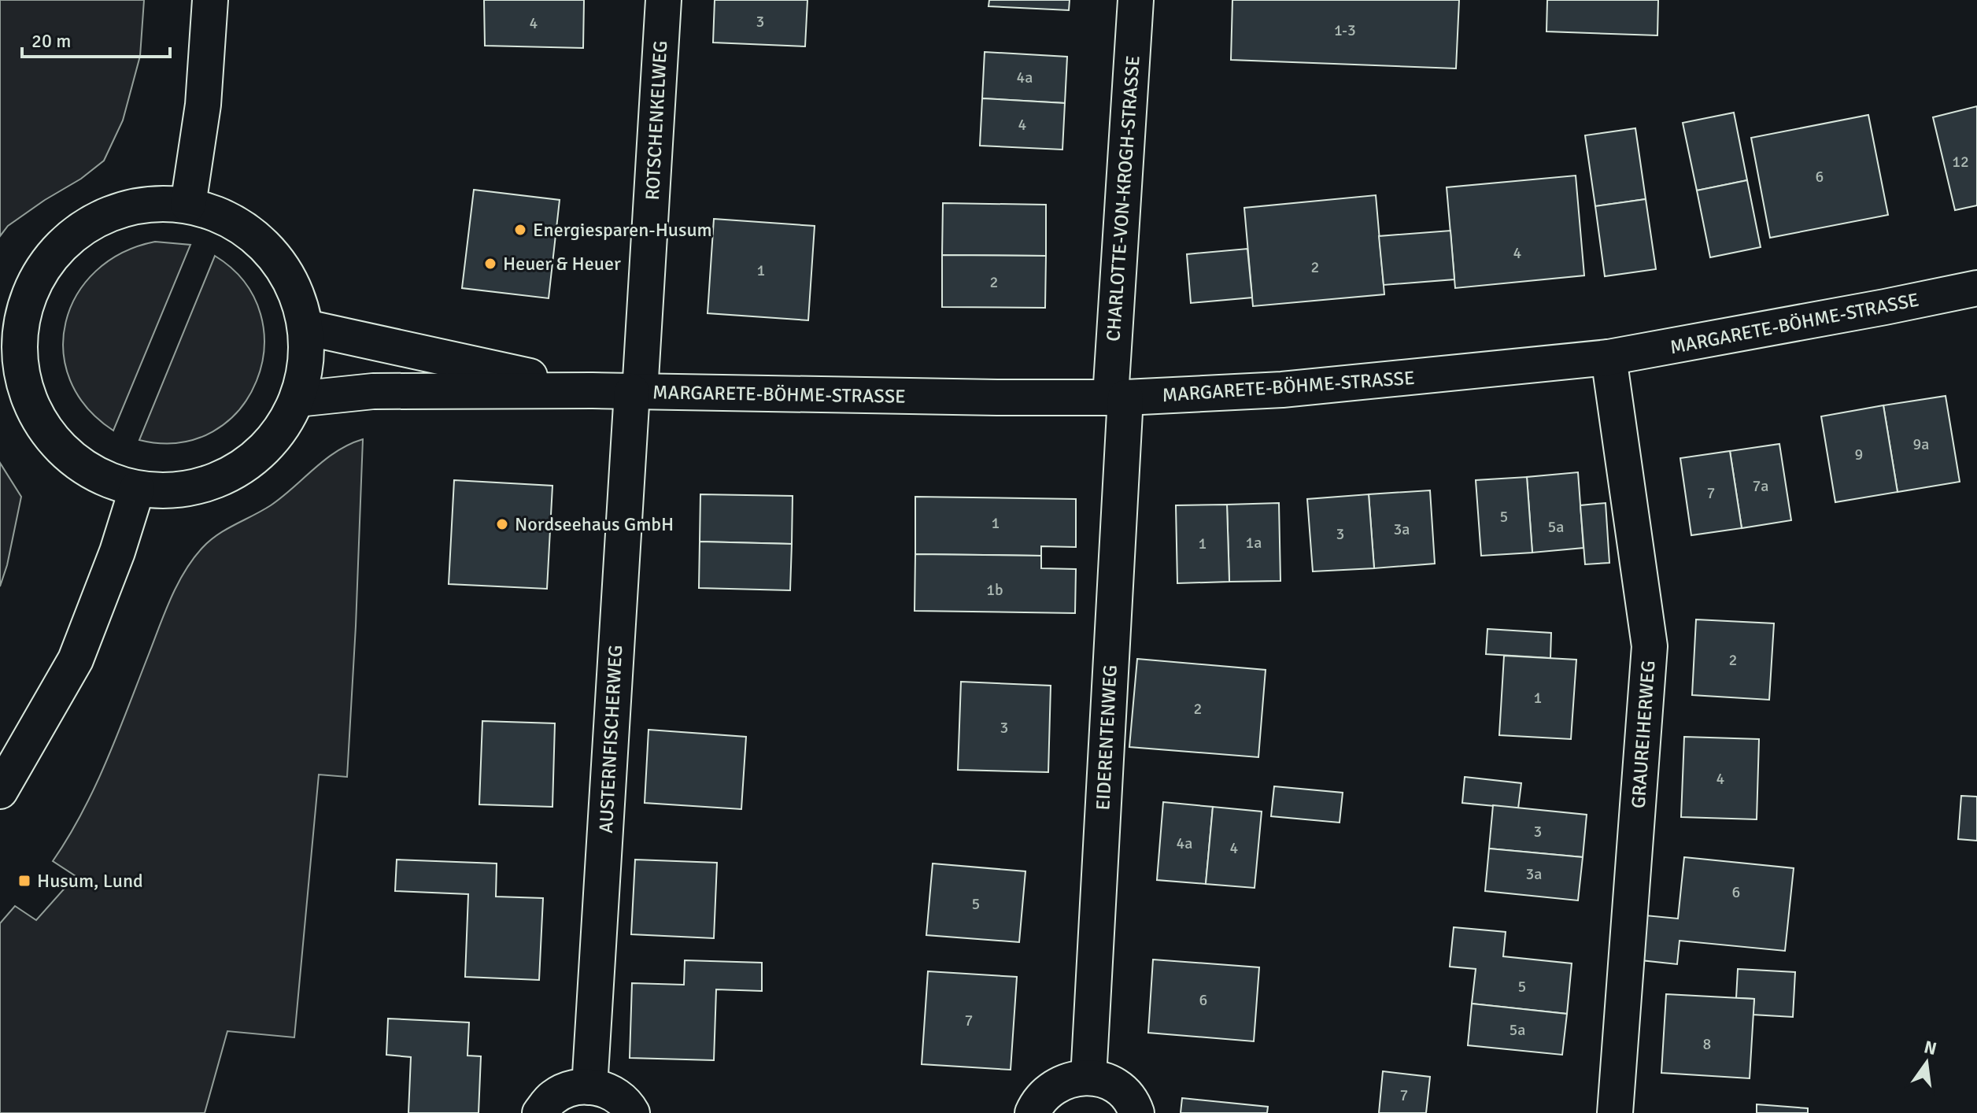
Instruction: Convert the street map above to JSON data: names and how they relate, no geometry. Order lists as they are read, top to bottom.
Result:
{
  "streets": {
    "street": [
      "ROTSCHENKELWEG",
      "CHARLOTTE-VON-KROGH-STRASSE",
      "MARGARETE-BÖHME-STRASSE",
      "GRAUREIHERWEG",
      "EIDERENTENWEG",
      "AUSTERNFISCHERWEG"
    ]
  },
  "crossings": [
    ["ROTSCHENKELWEG", "MARGARETE-BÖHME-STRASSE"],
    ["ROTSCHENKELWEG", "AUSTERNFISCHERWEG"],
    ["CHARLOTTE-VON-KROGH-STRASSE", "MARGARETE-BÖHME-STRASSE"],
    ["CHARLOTTE-VON-KROGH-STRASSE", "EIDERENTENWEG"],
    ["MARGARETE-BÖHME-STRASSE", "GRAUREIHERWEG"],
    ["MARGARETE-BÖHME-STRASSE", "EIDERENTENWEG"],
    ["MARGARETE-BÖHME-STRASSE", "AUSTERNFISCHERWEG"]
  ],
  "places": {
    "other": ["Energiesparen-Husum", "Heuer & Heuer", "Nordseehaus GmbH"],
    "transit": ["Husum, Lund"]
  },
  "house_numbers": [
    "3",
    "4",
    "1-3",
    "4a",
    "4",
    "12",
    "6",
    "4",
    "2",
    "1",
    "2",
    "9a",
    "9",
    "7a",
    "7",
    "5",
    "1",
    "5a",
    "3a",
    "3",
    "1a",
    "1",
    "1b",
    "2",
    "1",
    "2",
    "3",
    "4",
    "3",
    "4a",
    "4",
    "3a",
    "6",
    "5",
    "5",
    "6",
    "7",
    "5a",
    "8",
    "7"
  ],
  "scale_bar": "20 m",
  "north": "top"
}
